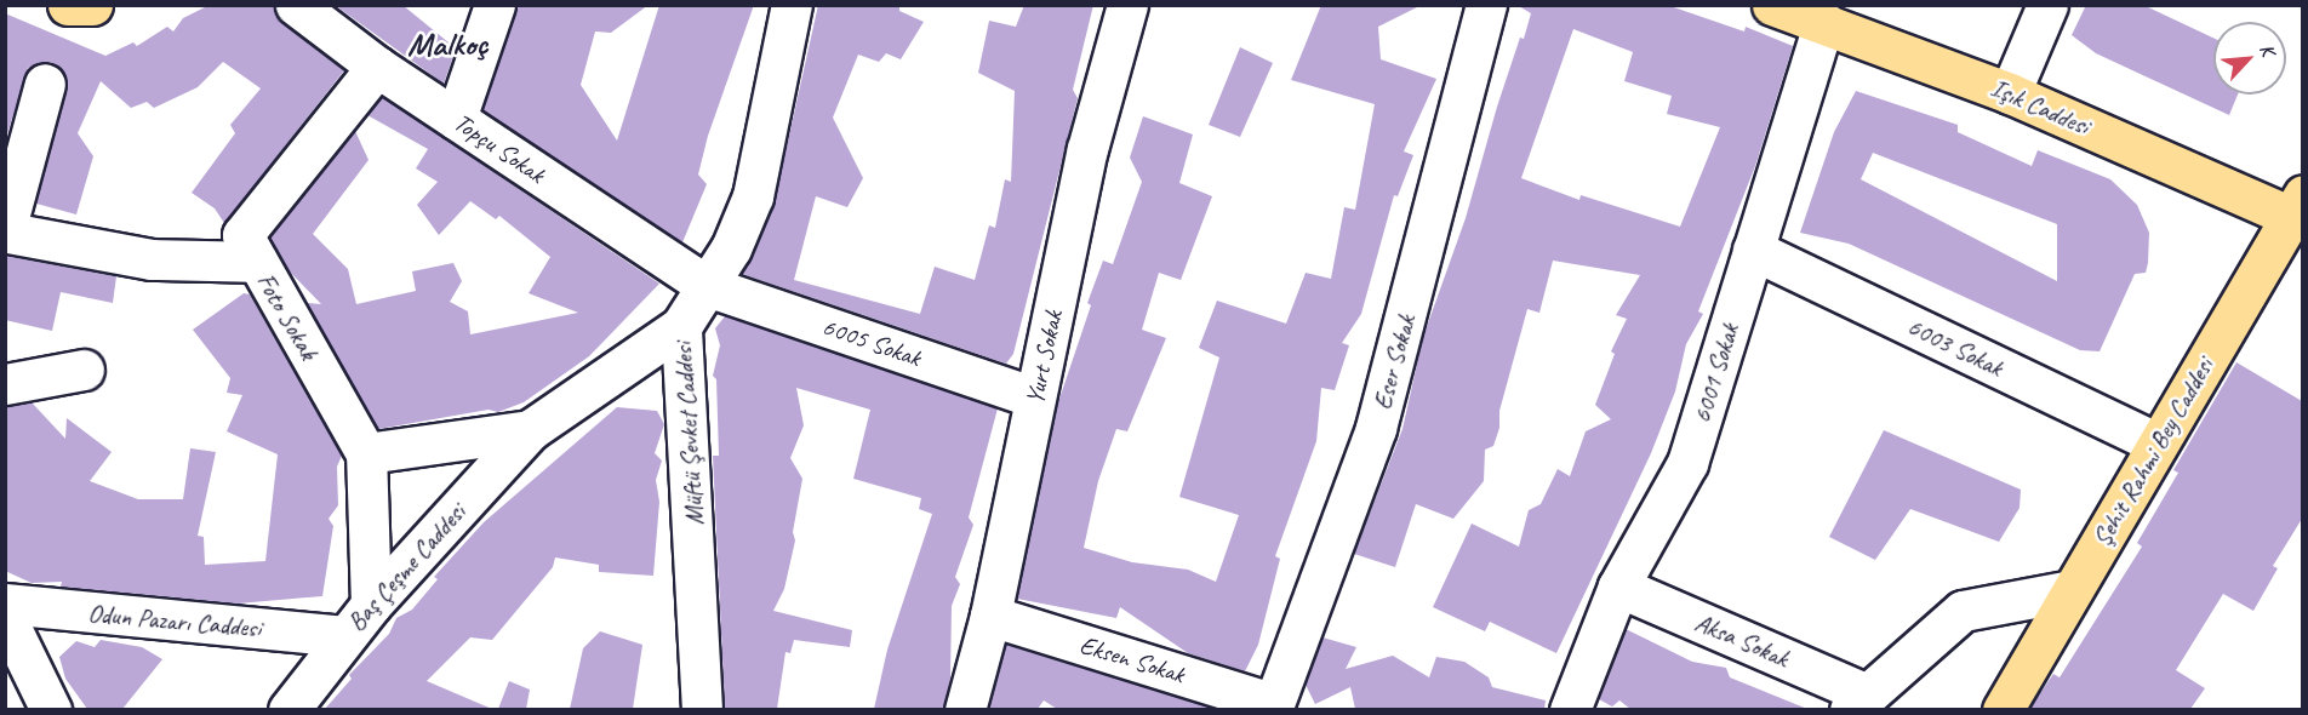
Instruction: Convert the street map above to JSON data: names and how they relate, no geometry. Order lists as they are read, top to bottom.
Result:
{
  "streets": {
    "main road": ["Işık Caddesi", "Şehit Rahmi Bey Caddesi"],
    "street": [
      "Topçu Sokak",
      "Foto Sokak",
      "6005 Sokak",
      "6003 Sokak",
      "Yurt Sokak",
      "Eser Sokak",
      "6001 Sokak",
      "Müftü Şevket Caddesi",
      "Baş Çeşme Caddesi",
      "Odun Pazarı Caddesi",
      "Aksa Sokak",
      "Eksen Sokak"
    ]
  },
  "crossings": [
    ["Işık Caddesi", "6001 Sokak"],
    ["Işık Caddesi", "Şehit Rahmi Bey Caddesi"],
    ["Topçu Sokak", "Foto Sokak"],
    ["Topçu Sokak", "6005 Sokak"],
    ["Topçu Sokak", "Müftü Şevket Caddesi"],
    ["Foto Sokak", "Baş Çeşme Caddesi"],
    ["6005 Sokak", "Yurt Sokak"],
    ["6005 Sokak", "Müftü Şevket Caddesi"],
    ["6003 Sokak", "6001 Sokak"],
    ["6003 Sokak", "Şehit Rahmi Bey Caddesi"],
    ["Yurt Sokak", "Eksen Sokak"],
    ["Eser Sokak", "Eksen Sokak"],
    ["6001 Sokak", "Aksa Sokak"],
    ["Müftü Şevket Caddesi", "Baş Çeşme Caddesi"],
    ["Baş Çeşme Caddesi", "Odun Pazarı Caddesi"]
  ],
  "districts": ["Malkoç"],
  "north": "top right"
}
